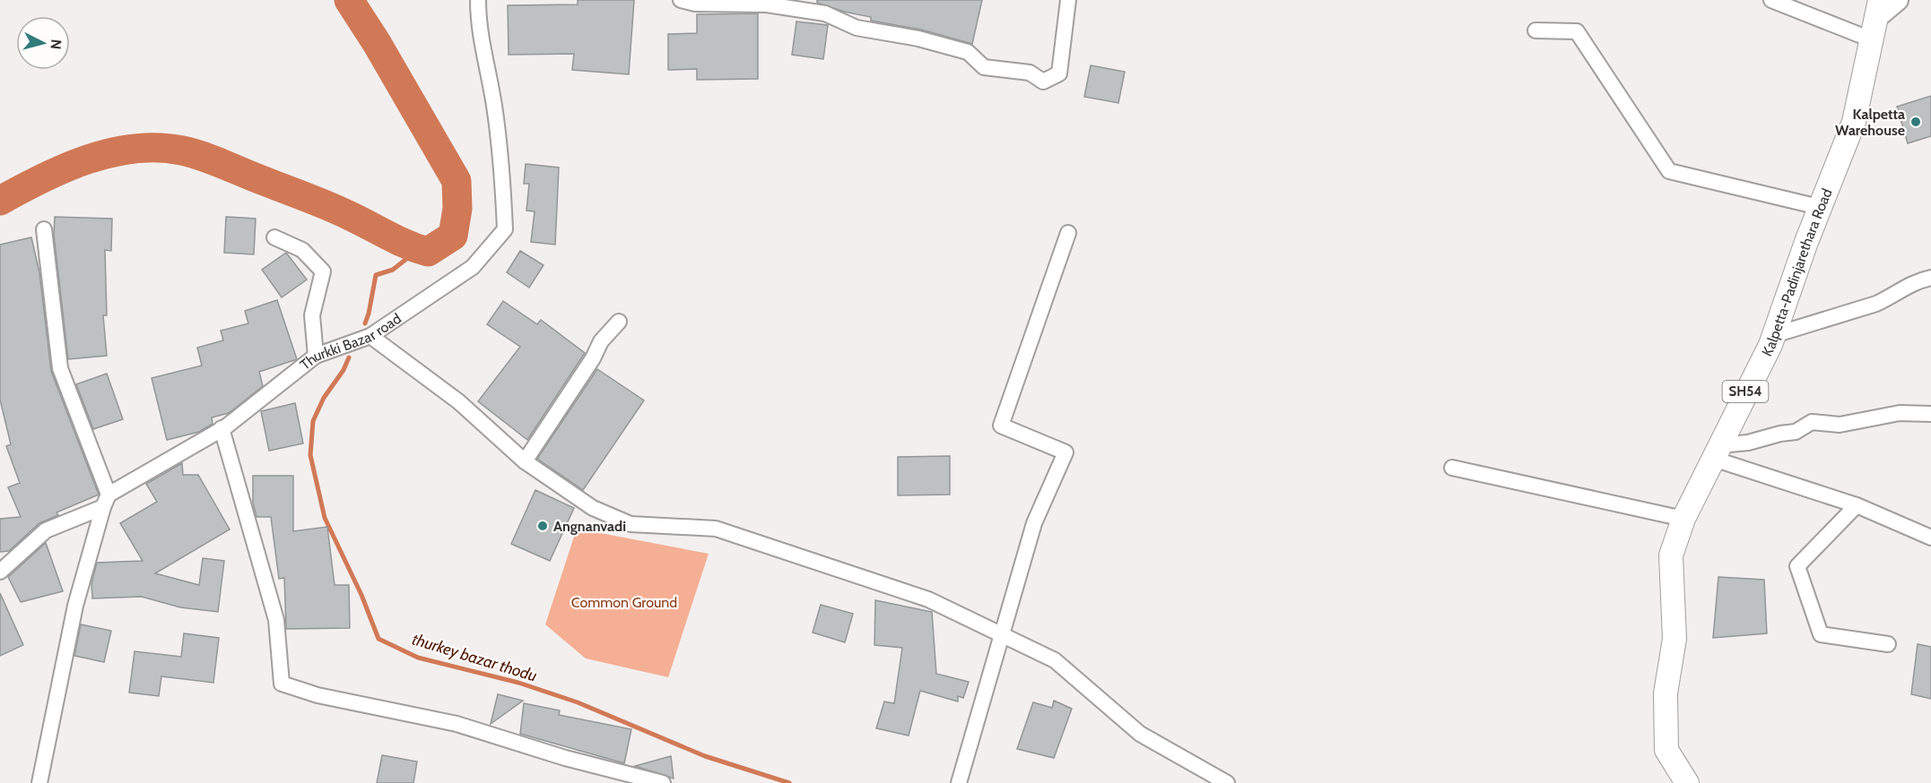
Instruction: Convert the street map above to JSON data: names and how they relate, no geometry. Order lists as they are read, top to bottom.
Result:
{
  "streets": {
    "main road": ["Kalpetta-Padinjarethara Road", "SH54"],
    "street": ["Thurkki Bazar road"]
  },
  "water": ["thurkey bazar thodu"],
  "parks": ["Common Ground"],
  "places": ["Kalpetta Warehouse", "Angnanvadi"],
  "north": "right"
}
